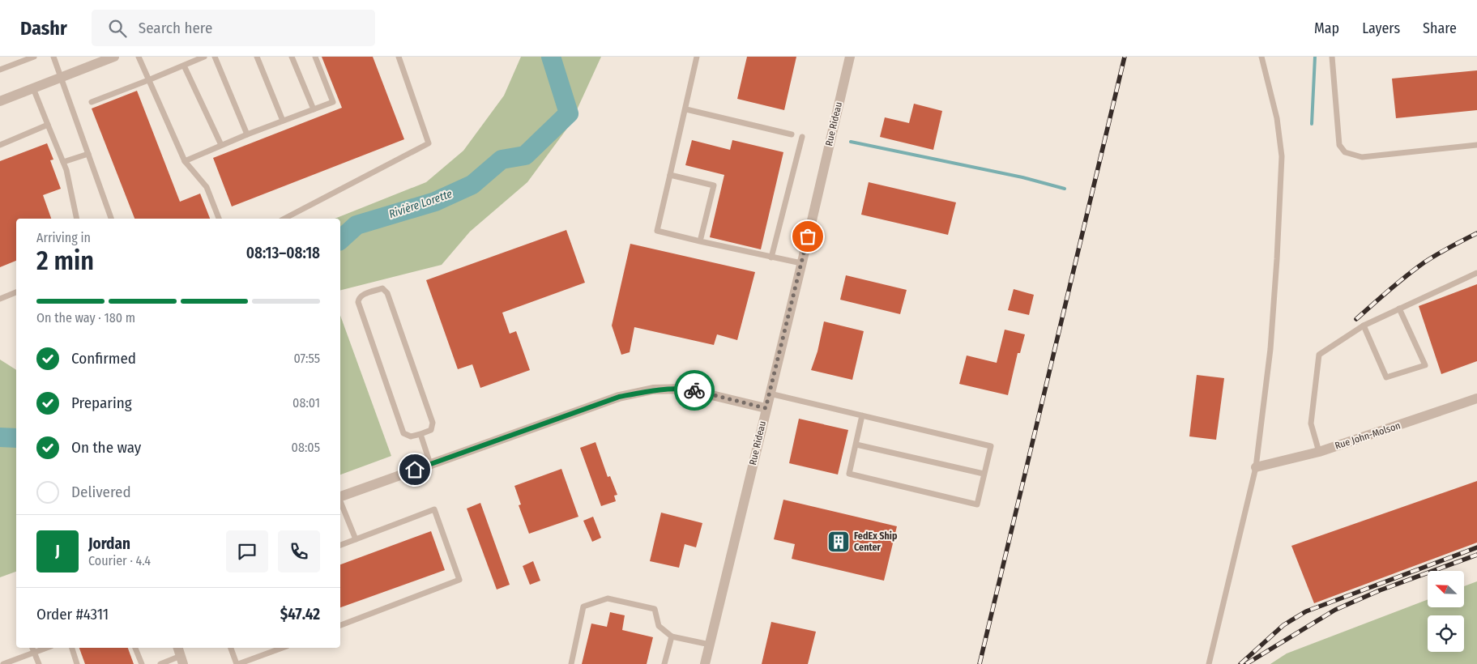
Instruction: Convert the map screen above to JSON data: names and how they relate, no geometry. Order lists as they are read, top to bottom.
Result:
{
  "streets": {
    "street": ["Rue Rideau", "Rue John-Molson"]
  },
  "water": ["Rivière Lorette"],
  "places": {
    "building": ["FedEx Ship Center"]
  },
  "north": "top left",
  "page": {
    "header": "Dashr",
    "search": "Search here",
    "nav": ["Map", "Layers", "Share"],
    "heading": ["2 min", "Arriving in", "08:13–08:18"],
    "panel": [
      "Jordan",
      "Courier · 4.4",
      "Order #4311",
      "$47.42"
    ],
    "bar": "On the way · 180 m",
    "list": [
      ["Confirmed", "07:55"],
      ["Preparing", "08:01"],
      ["On the way", "08:05"],
      "Delivered"
    ],
    "round": "J"
  }
}
